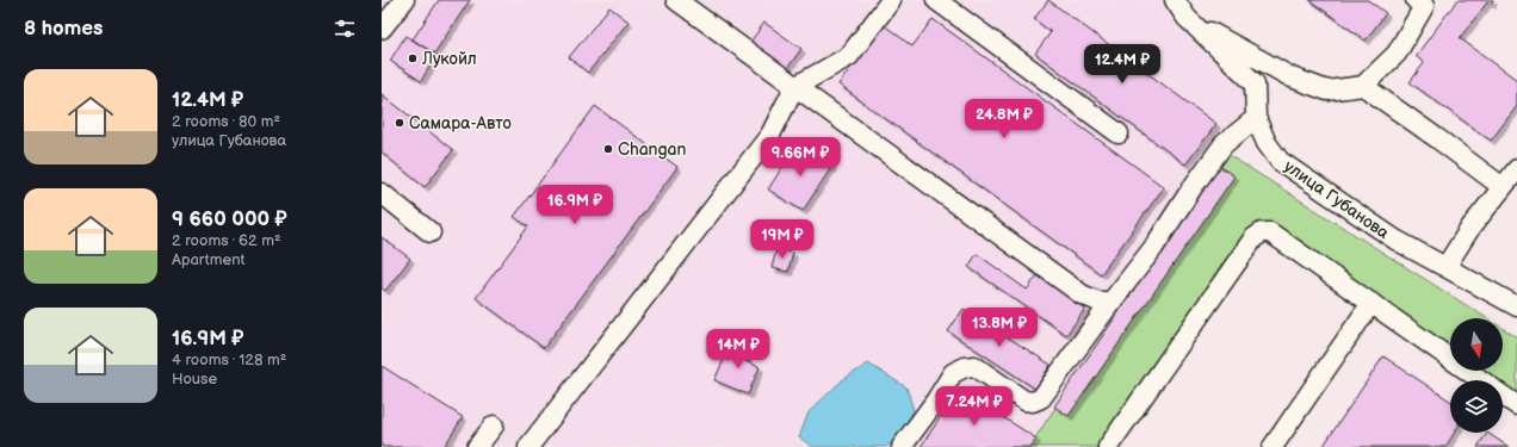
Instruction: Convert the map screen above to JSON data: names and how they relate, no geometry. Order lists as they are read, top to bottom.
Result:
{
  "streets": {
    "street": ["улица Губанова"]
  },
  "places": ["Лукойл", "Самара-Авто", "Changan"],
  "north": "bottom",
  "page": {
    "heading": "8 homes",
    "price": [
      "12.4M ₽",
      "24.8M ₽",
      "9.66M ₽",
      "16.9M ₽",
      "19M ₽",
      "13.8M ₽",
      "14M ₽",
      "7.24M ₽"
    ],
    "list": [
      {
        "name": "12.4M ₽",
        "note": "2 rooms · 80 m² · улица Губанова"
      },
      {
        "name": "9 660 000 ₽",
        "note": "2 rooms · 62 m² · Apartment"
      },
      {
        "name": "16.9M ₽",
        "note": "4 rooms · 128 m² · House"
      }
    ]
  }
}
